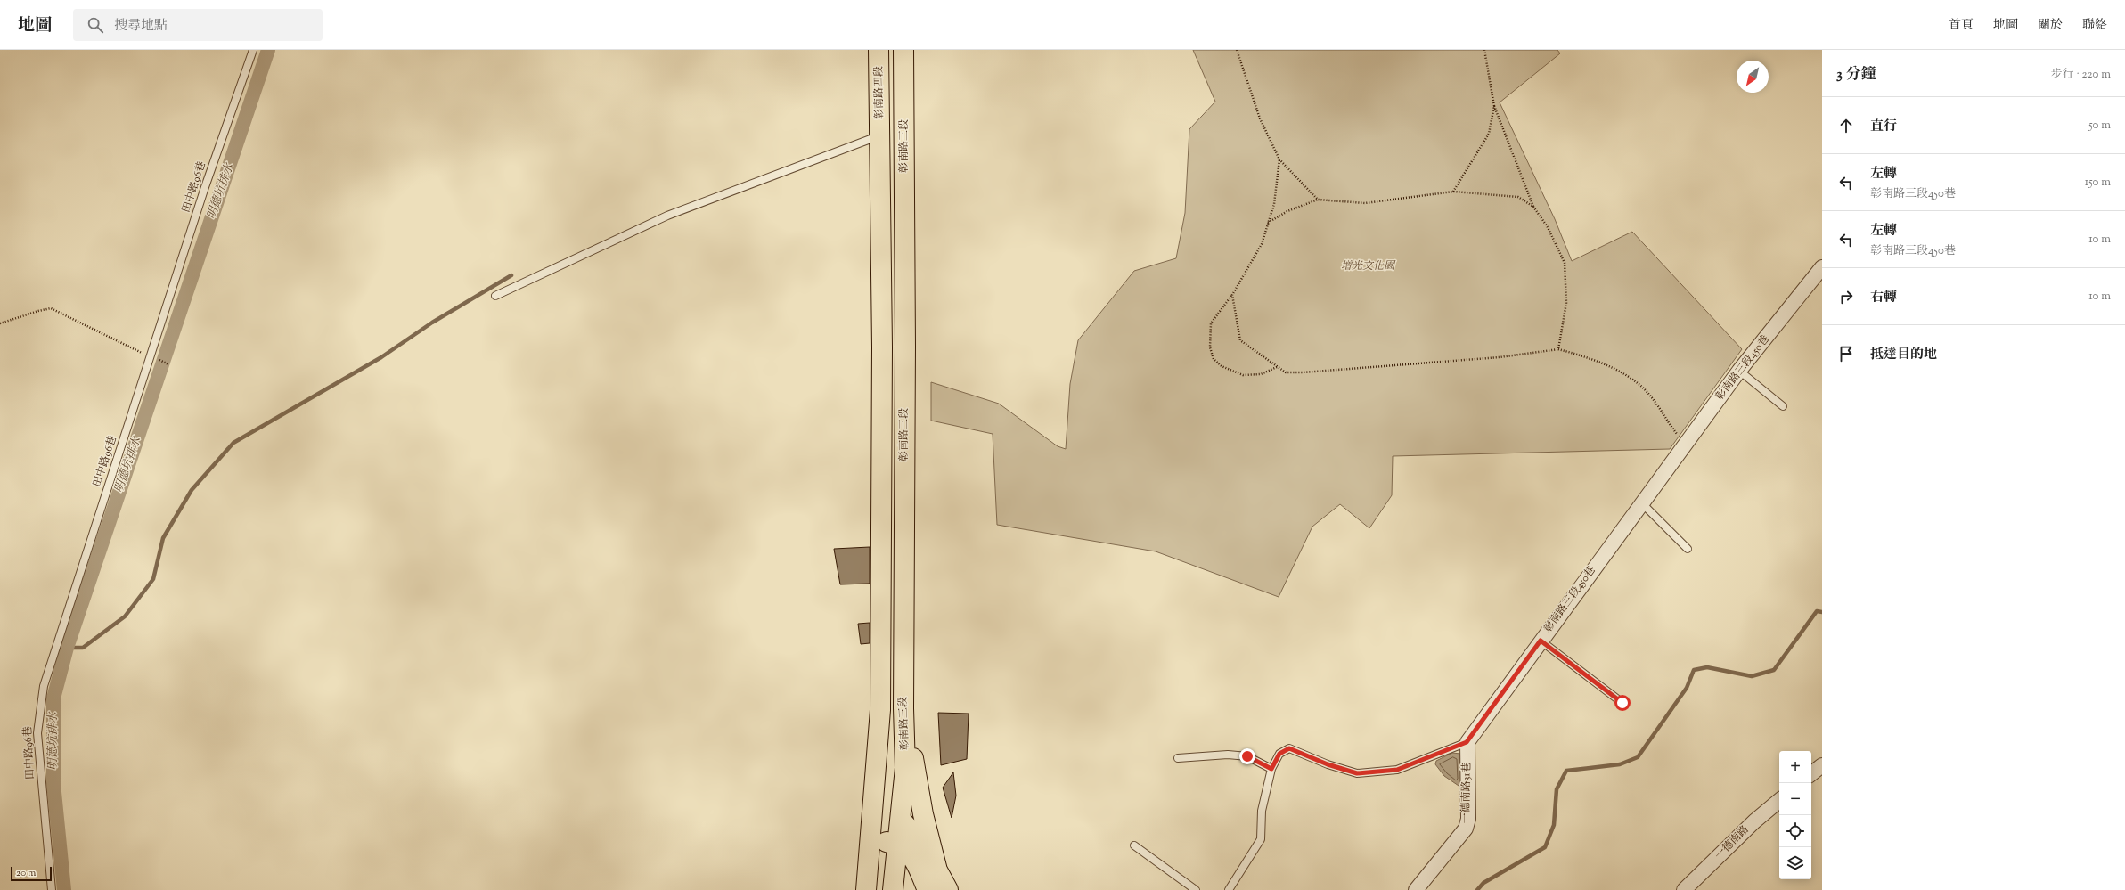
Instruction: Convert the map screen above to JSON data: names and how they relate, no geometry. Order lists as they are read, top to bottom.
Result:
{
  "streets": {
    "main road": ["彰南路四段", "彰南路三段"],
    "street": ["彰南路三段450巷", "一德南路31巷", "一德南路"],
    "lane": ["田中路96巷"]
  },
  "crossings": [
    ["彰南路三段450巷", "一德南路31巷"]
  ],
  "water": ["明德坑排水"],
  "parks": ["增光文化園"],
  "scale_bar": "20 m",
  "north": "bottom left",
  "page": {
    "header": "地圖",
    "search": "搜尋地點",
    "nav": [
      "首頁",
      "地圖",
      "關於",
      "聯絡"
    ],
    "heading": ["3 分鐘", "步行 · 220 m"],
    "list": [
      ["直行", "50 m"],
      ["左轉", "彰南路三段450巷", "150 m"],
      ["左轉", "彰南路三段450巷", "10 m"],
      ["右轉", "10 m"],
      "抵達目的地"
    ],
    "map_buttons": ["+", "−"],
    "scale": "20 m"
  }
}
